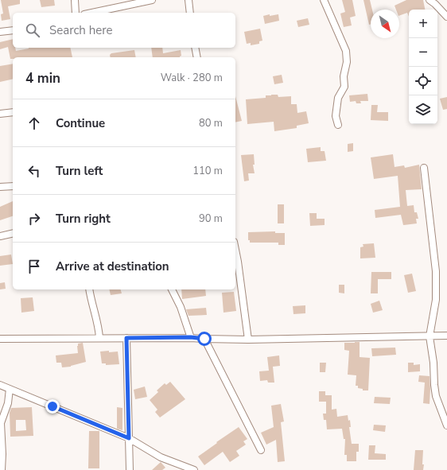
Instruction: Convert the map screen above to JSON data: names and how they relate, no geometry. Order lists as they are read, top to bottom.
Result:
{
  "north": "bottom right",
  "page": {
    "map_buttons": ["+", "−"],
    "search": "Search here",
    "heading": ["4 min", "Walk · 280 m"],
    "list": [
      ["Continue", "80 m"],
      ["Turn left", "110 m"],
      ["Turn right", "90 m"],
      "Arrive at destination"
    ]
  }
}
